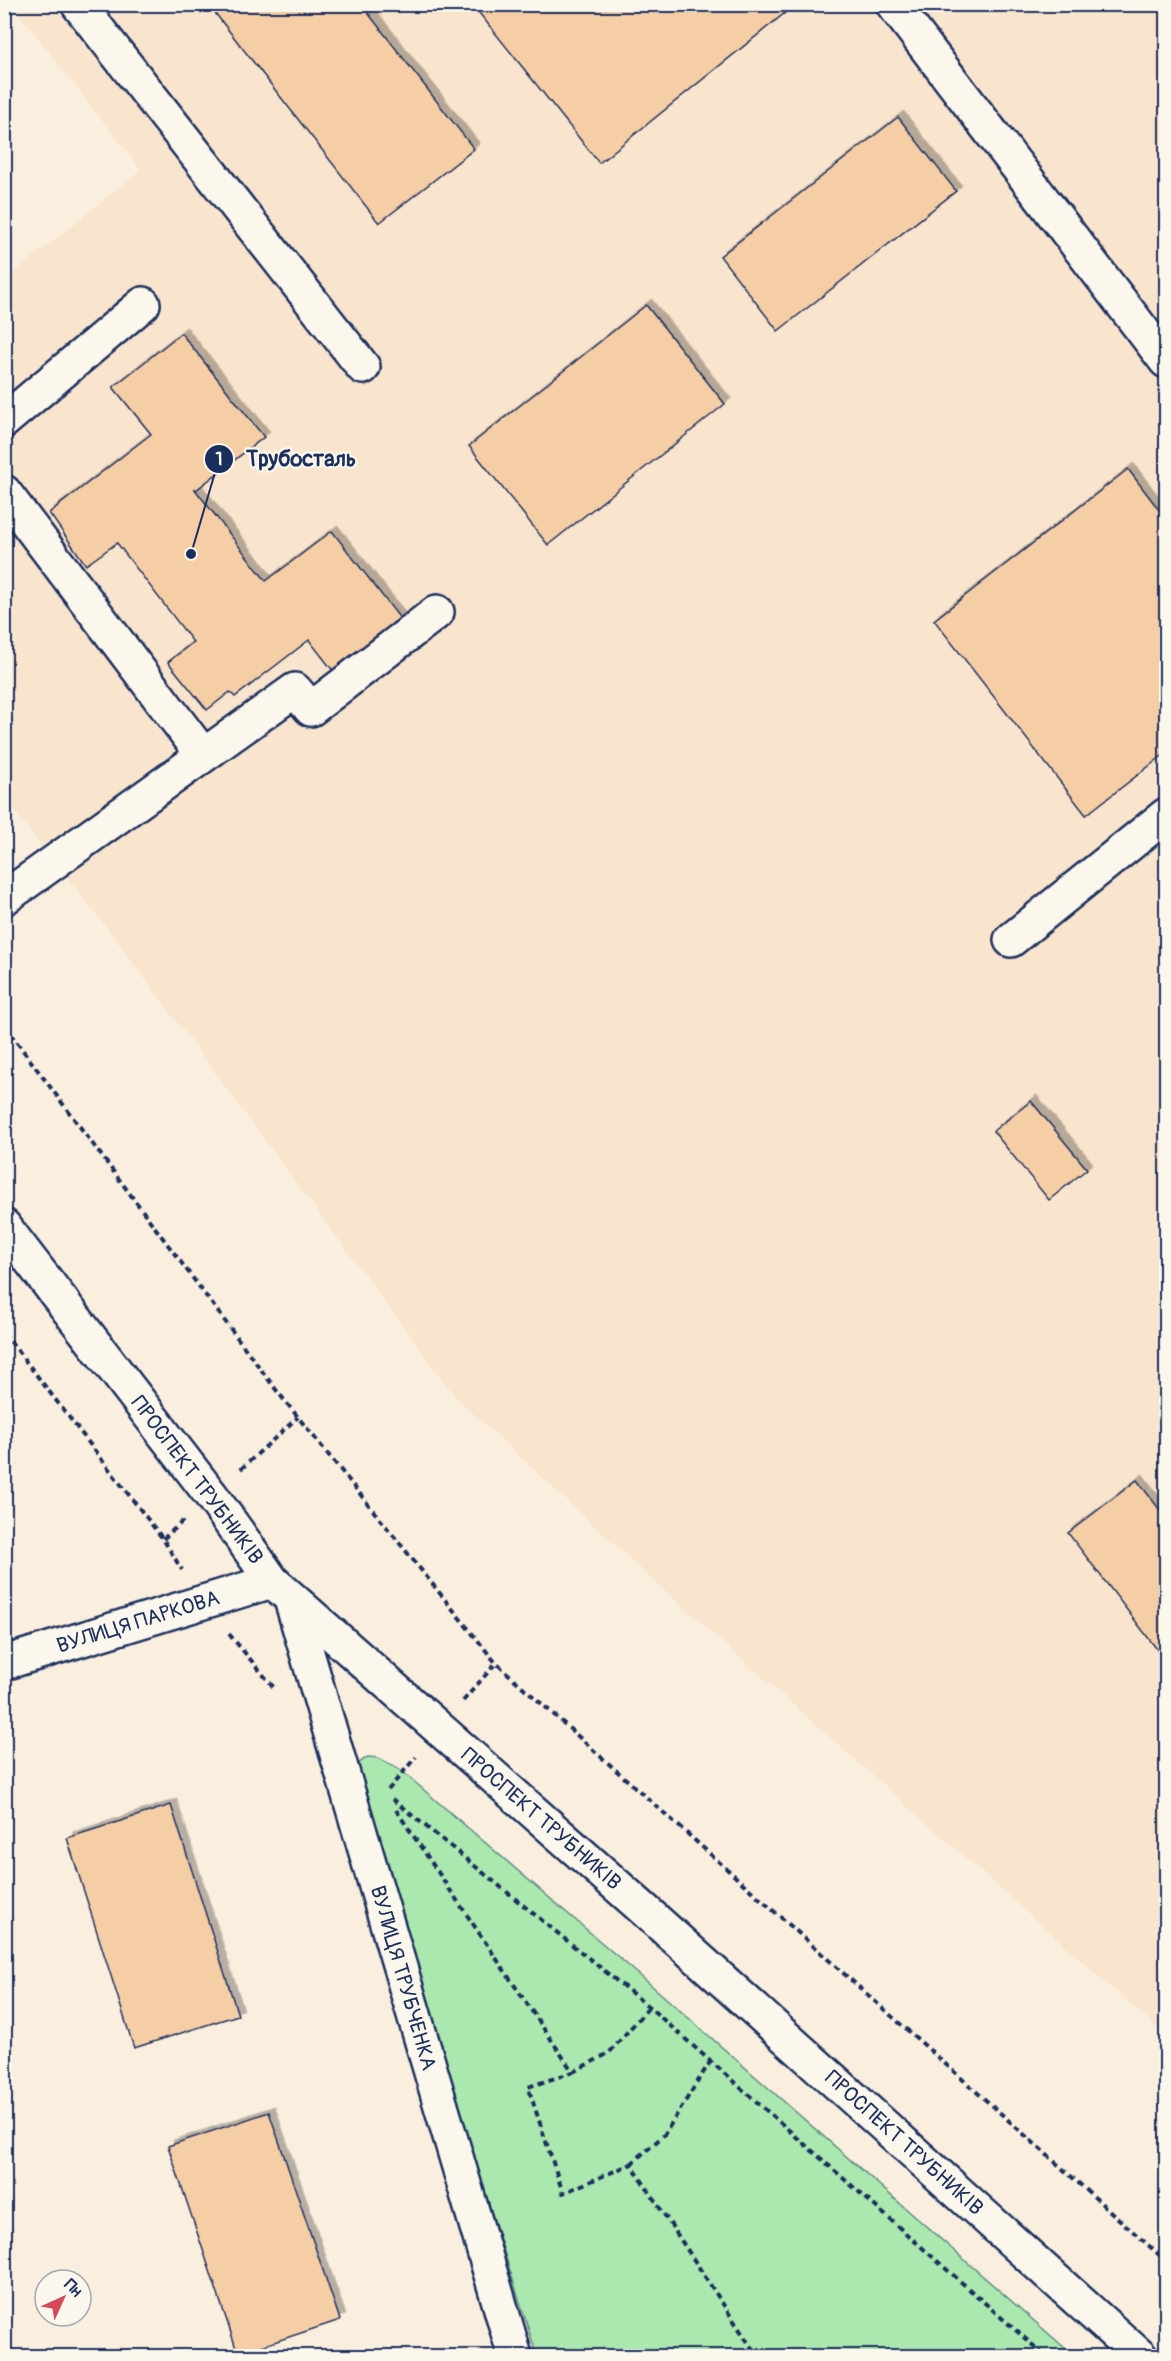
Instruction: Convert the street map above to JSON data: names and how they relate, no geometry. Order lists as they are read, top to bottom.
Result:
{
  "streets": {
    "main road": ["ПРОСПЕКТ ТРУБНИКІВ", "ВУЛИЦЯ ПАРКОВА", "ВУЛИЦЯ ТРУБЧЕНКА"]
  },
  "crossings": [
    ["ПРОСПЕКТ ТРУБНИКІВ", "ВУЛИЦЯ ПАРКОВА"],
    ["ПРОСПЕКТ ТРУБНИКІВ", "ВУЛИЦЯ ТРУБЧЕНКА"],
    ["ВУЛИЦЯ ПАРКОВА", "ВУЛИЦЯ ТРУБЧЕНКА"]
  ],
  "places": ["Трубосталь"],
  "north": "top right"
}
